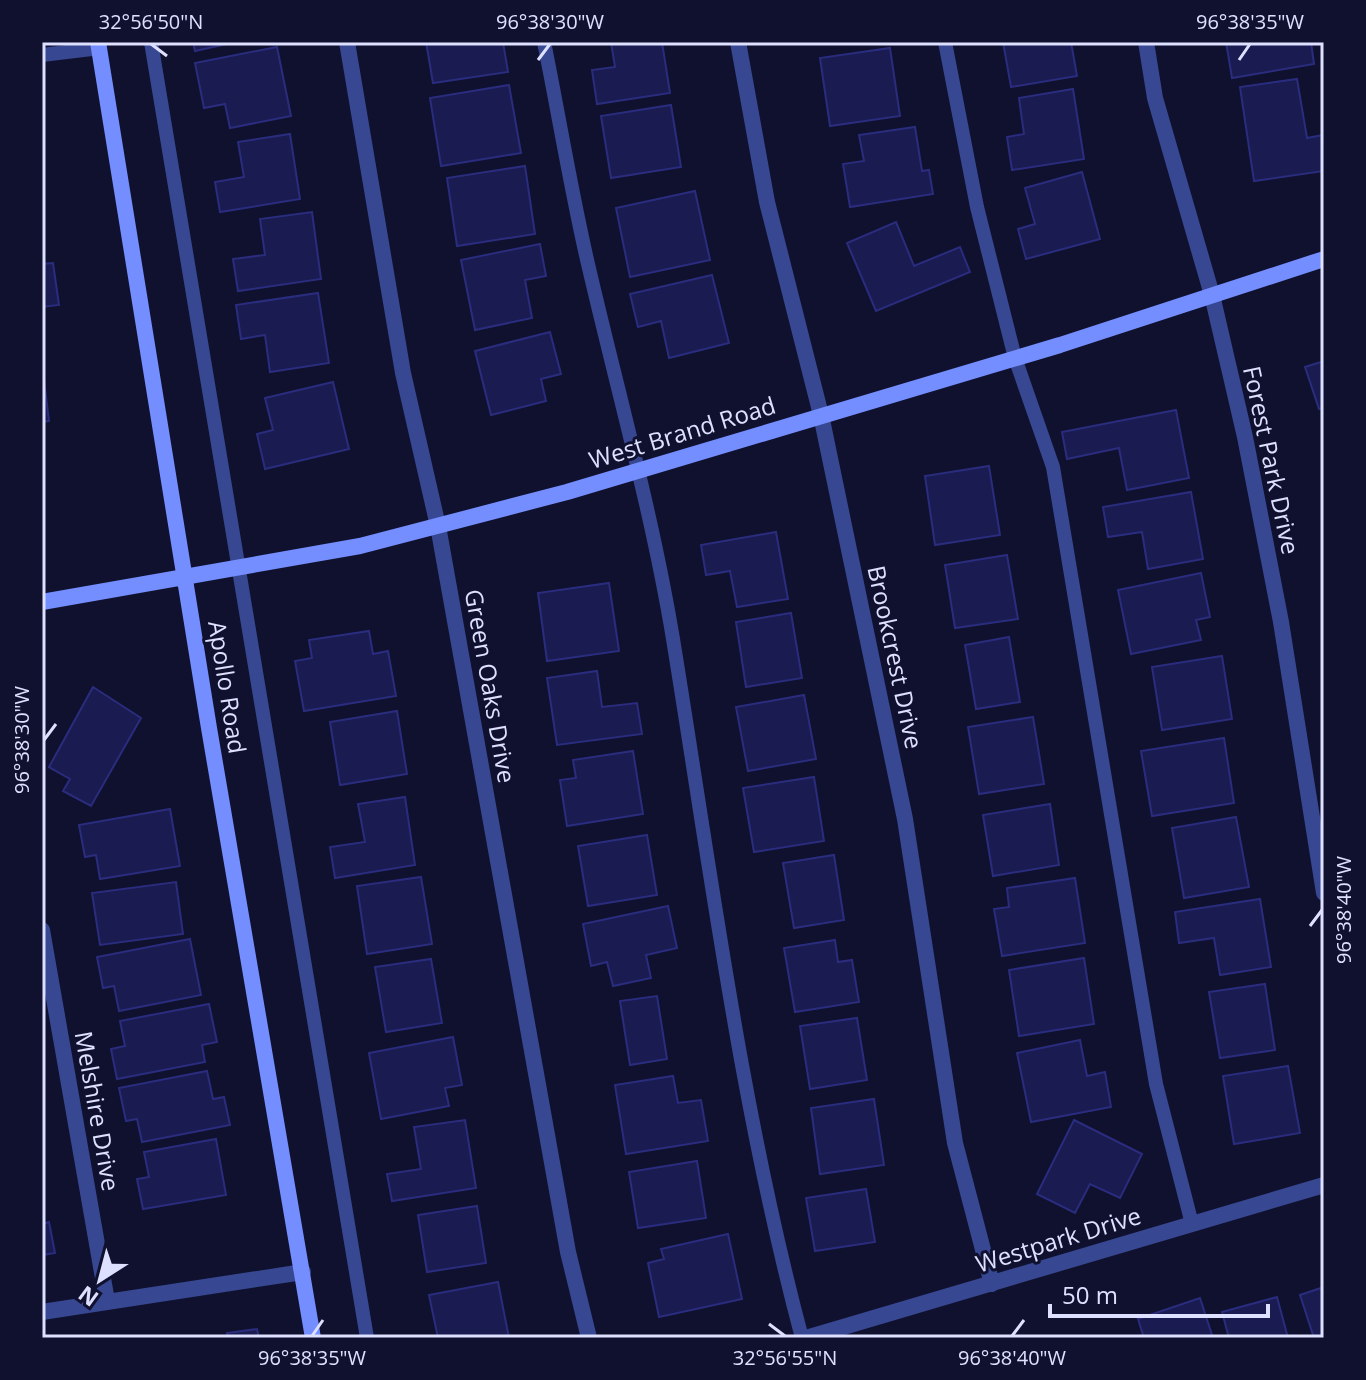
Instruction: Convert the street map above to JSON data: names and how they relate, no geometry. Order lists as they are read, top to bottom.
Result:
{
  "streets": {
    "street": [
      "West Brand Road",
      "Forest Park Drive",
      "Brookcrest Drive",
      "Green Oaks Drive",
      "Apollo Road",
      "Melshire Drive",
      "Westpark Drive"
    ]
  },
  "crossings": [
    ["West Brand Road", "Forest Park Drive"],
    ["West Brand Road", "Brookcrest Drive"],
    ["West Brand Road", "Green Oaks Drive"],
    ["West Brand Road", "Apollo Road"],
    ["Brookcrest Drive", "Westpark Drive"]
  ],
  "scale_bar": "50 m",
  "north": "bottom left",
  "coordinates": [
    "32°56'50\"N",
    "96°38'30\"W",
    "96°38'35\"W",
    "96°38'40\"W",
    "32°56'55\"N"
  ]
}
